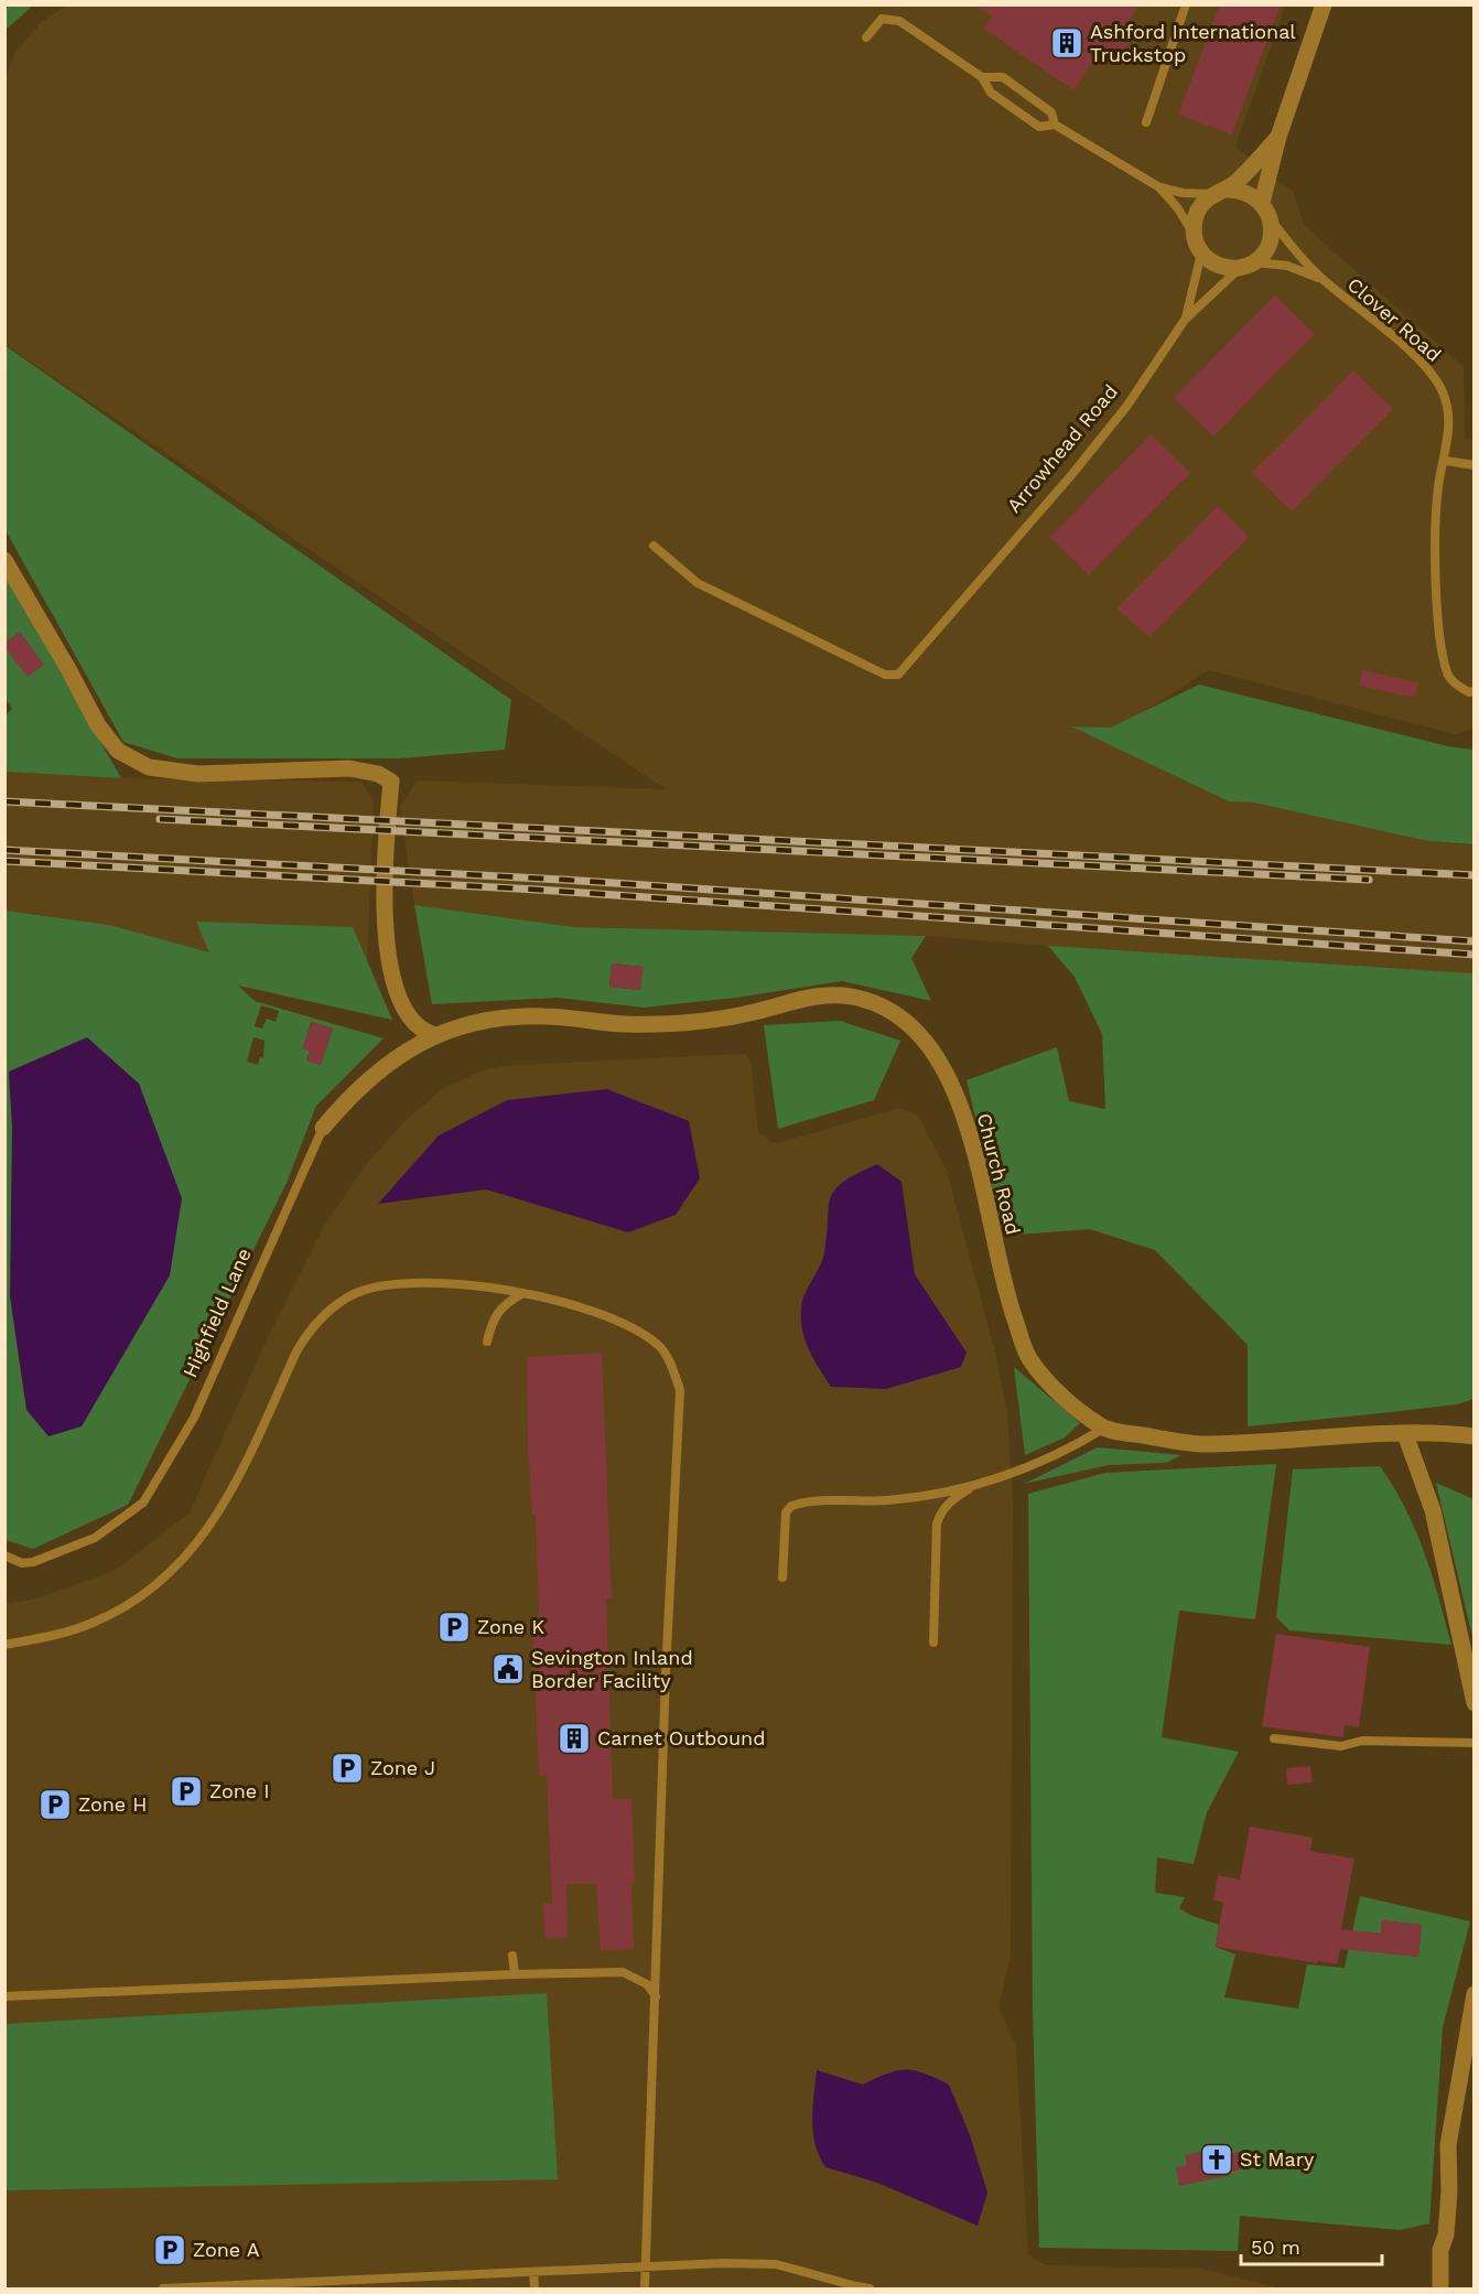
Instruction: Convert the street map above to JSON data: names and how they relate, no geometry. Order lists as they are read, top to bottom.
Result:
{
  "streets": {
    "street": ["Church Road", "Highfield Lane"],
    "lane": ["Clover Road", "Arrowhead Road"]
  },
  "crossings": [
    ["Clover Road", "Arrowhead Road"],
    ["Church Road", "Highfield Lane"]
  ],
  "places": {
    "building": ["Ashford International Truckstop", "Carnet Outbound"],
    "parking": [
      "Zone K",
      "Zone J",
      "Zone I",
      "Zone H",
      "Zone A"
    ],
    "public building": ["Sevington Inland Border Facility"],
    "church": ["St Mary"]
  },
  "scale_bar": "50 m"
}
